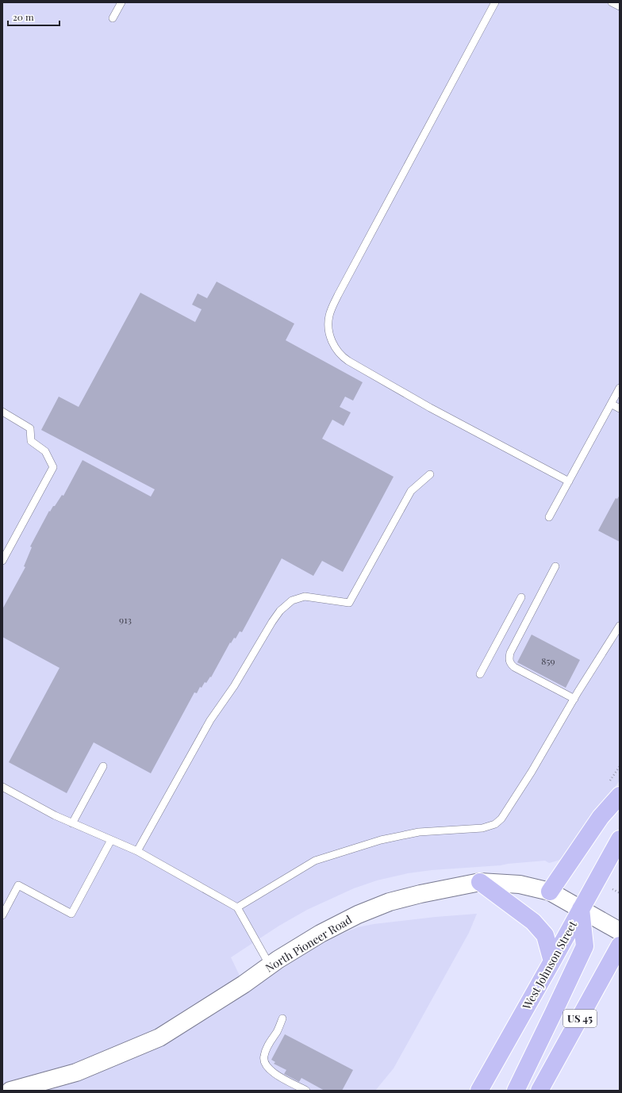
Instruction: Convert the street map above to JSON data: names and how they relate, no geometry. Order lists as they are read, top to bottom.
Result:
{
  "streets": {
    "main road": ["North Pioneer Road", "West Johnson Street", "US 45"]
  },
  "crossings": [
    ["North Pioneer Road", "West Johnson Street"]
  ],
  "house_numbers": ["913", "859"],
  "scale_bar": "20 m"
}
